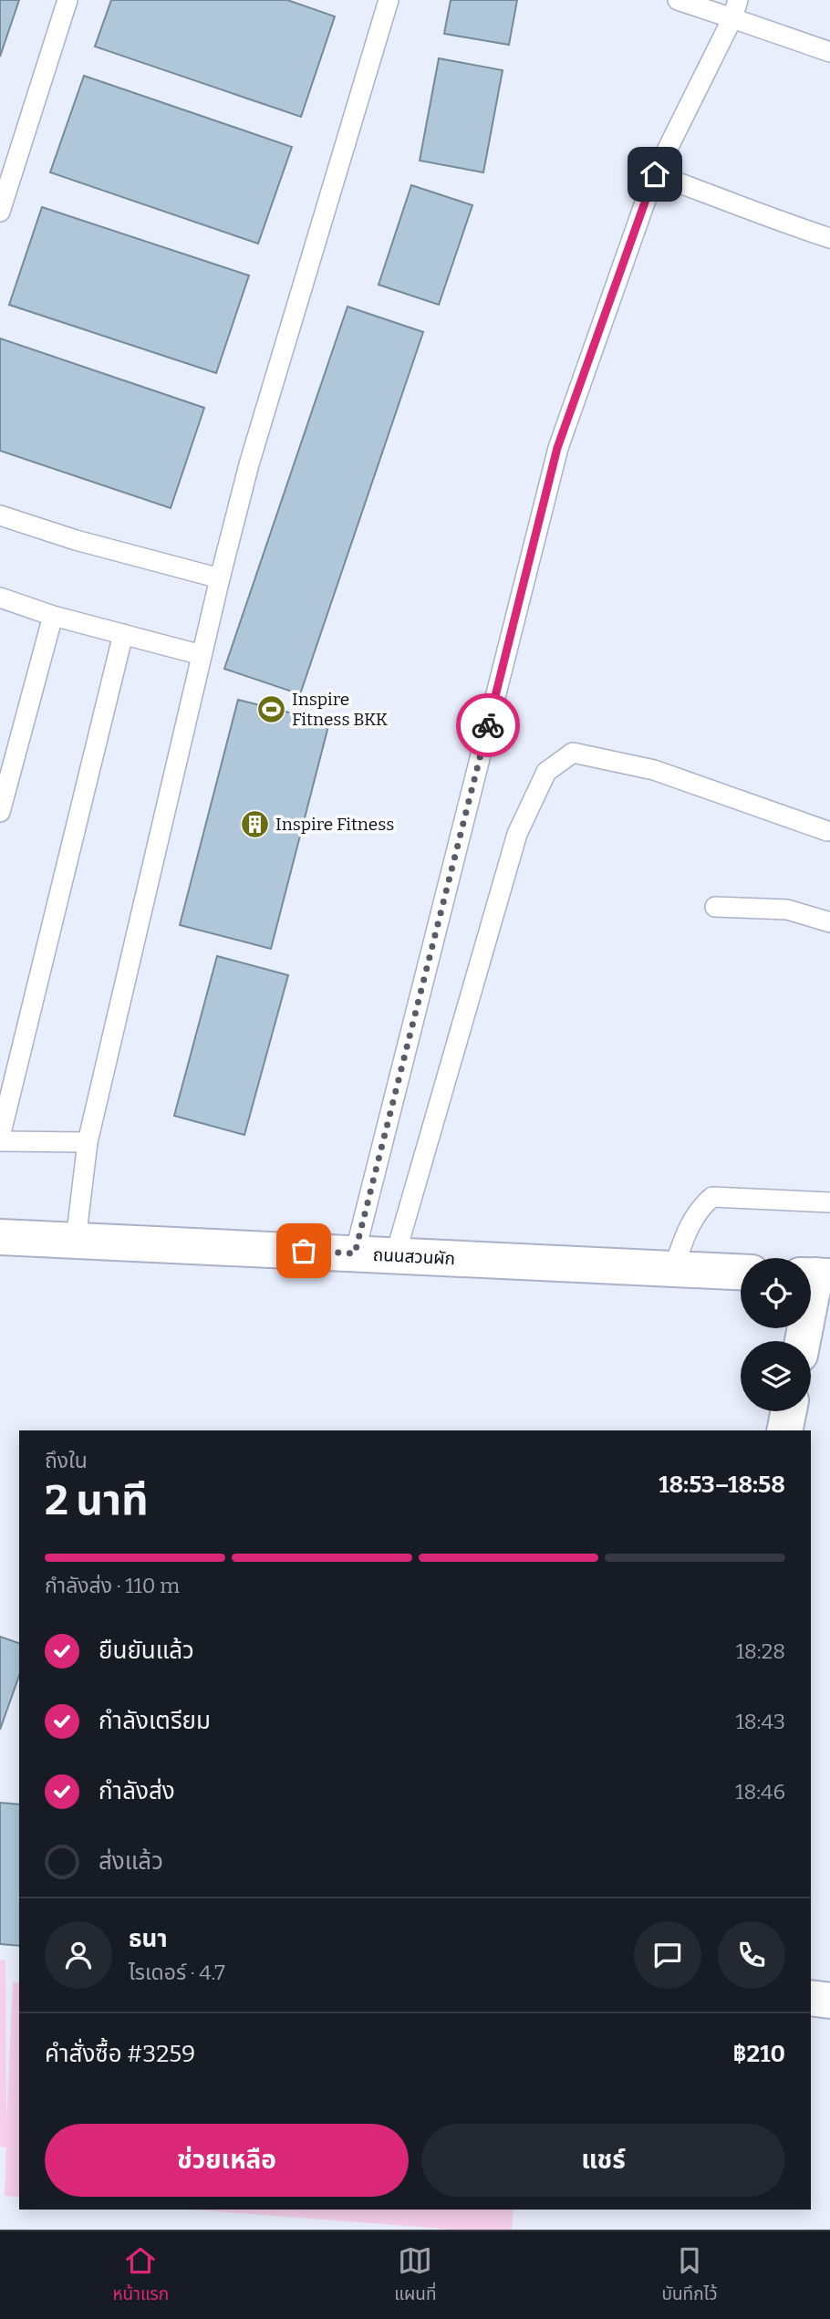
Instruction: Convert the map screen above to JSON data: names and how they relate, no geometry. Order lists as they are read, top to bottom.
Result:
{
  "streets": {
    "street": ["ถนนสวนผัก"]
  },
  "places": {
    "sports": ["Inspire Fitness BKK"],
    "building": ["Inspire Fitness"]
  },
  "page": {
    "heading": ["2 นาที", "ถึงใน", "18:53–18:58"],
    "panel": [
      "ธนา",
      "ไรเดอร์ · 4.7",
      "คำสั่งซื้อ #3259",
      "฿210"
    ],
    "bar": "กำลังส่ง · 110 m",
    "list": [
      ["ยืนยันแล้ว", "18:28"],
      ["กำลังเตรียม", "18:43"],
      ["กำลังส่ง", "18:46"],
      "ส่งแล้ว"
    ],
    "buttons": ["ช่วยเหลือ", "แชร์"],
    "tabs": ["หน้าแรก", "แผนที่", "บันทึกไว้"]
  }
}
